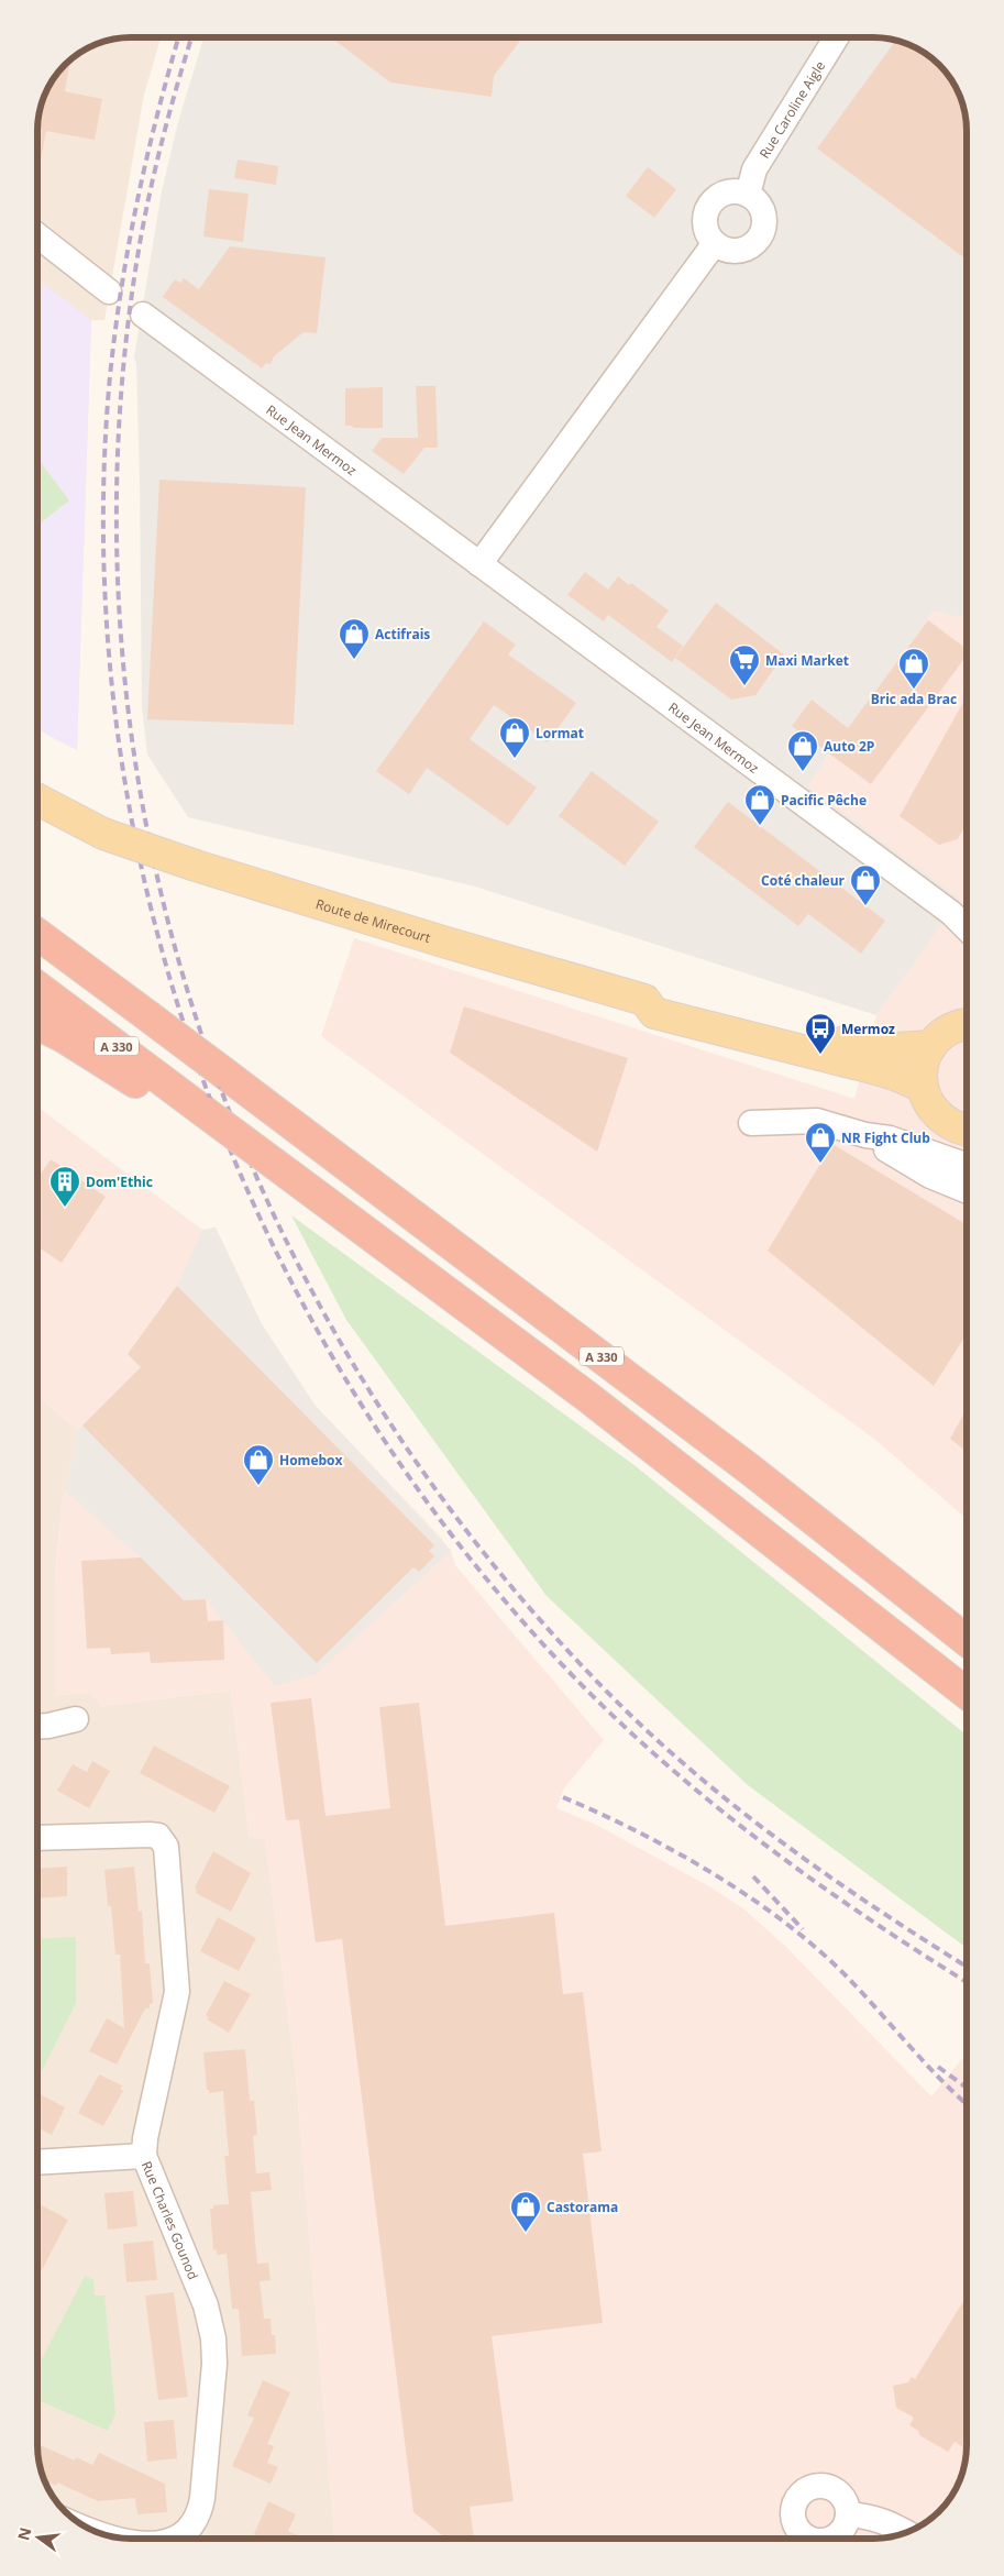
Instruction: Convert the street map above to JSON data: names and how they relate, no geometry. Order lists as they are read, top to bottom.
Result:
{
  "streets": {
    "highway": ["A 330"],
    "main road": ["Route de Mirecourt"],
    "street": ["Rue Caroline Aigle", "Rue Jean Mermoz", "Rue Charles Gounod"]
  },
  "places": {
    "shop": [
      "Actifrais",
      "Bric ada Brac",
      "Lormat",
      "Auto 2P",
      "Pacific Pêche",
      "Coté chaleur",
      "NR Fight Club",
      "Homebox",
      "Castorama"
    ],
    "supermarket": ["Maxi Market"],
    "bus stop": ["Mermoz"],
    "building": ["Dom'Ethic"]
  },
  "north": "left"
}
